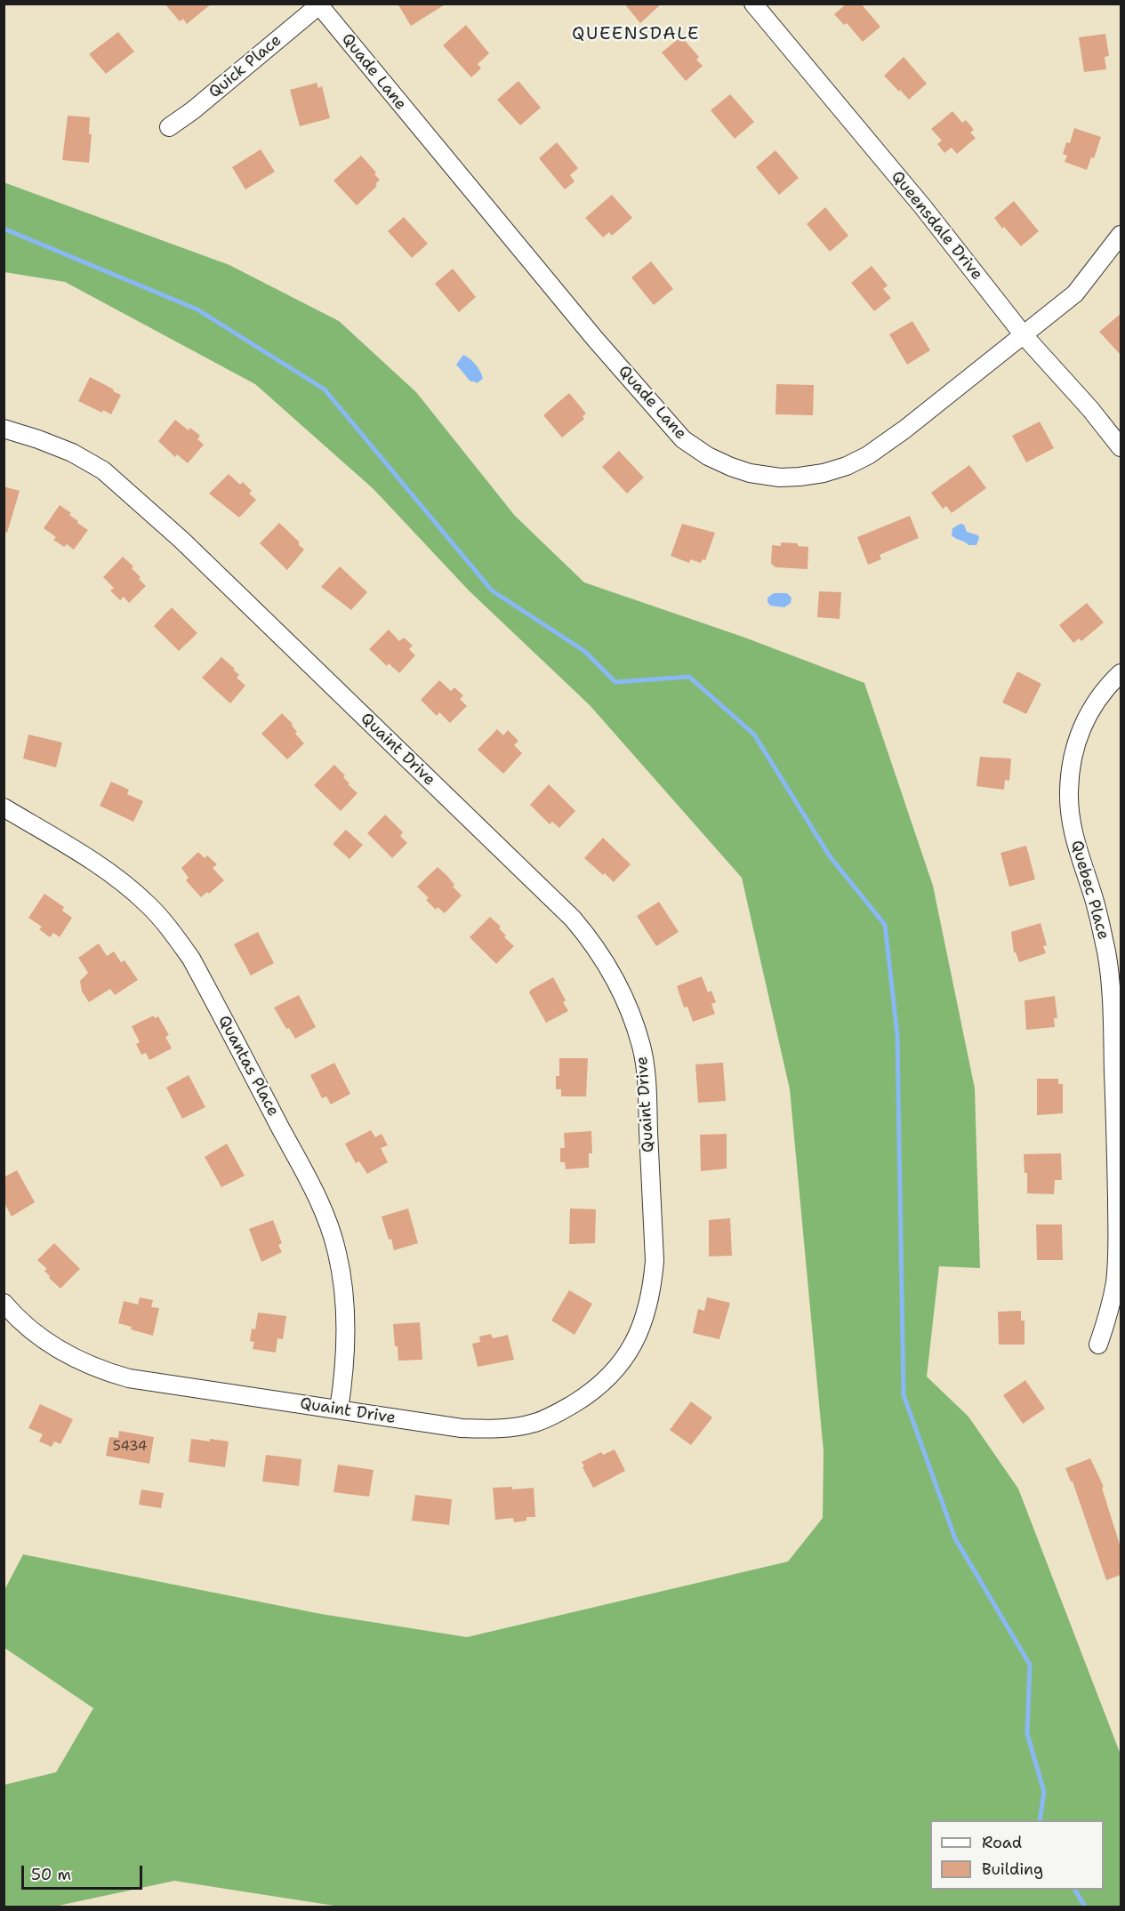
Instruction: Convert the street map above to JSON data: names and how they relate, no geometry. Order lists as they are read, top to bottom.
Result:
{
  "streets": {
    "street": [
      "Quick Place",
      "Quade Lane",
      "Queensdale Drive",
      "Quaint Drive",
      "Quebec Place",
      "Quantas Place"
    ]
  },
  "crossings": [
    ["Quick Place", "Quade Lane"],
    ["Quade Lane", "Queensdale Drive"],
    ["Quaint Drive", "Quantas Place"]
  ],
  "districts": ["QUEENSDALE"],
  "house_numbers": ["5434"],
  "legend": ["Road", "Building"],
  "scale_bar": "50 m"
}
